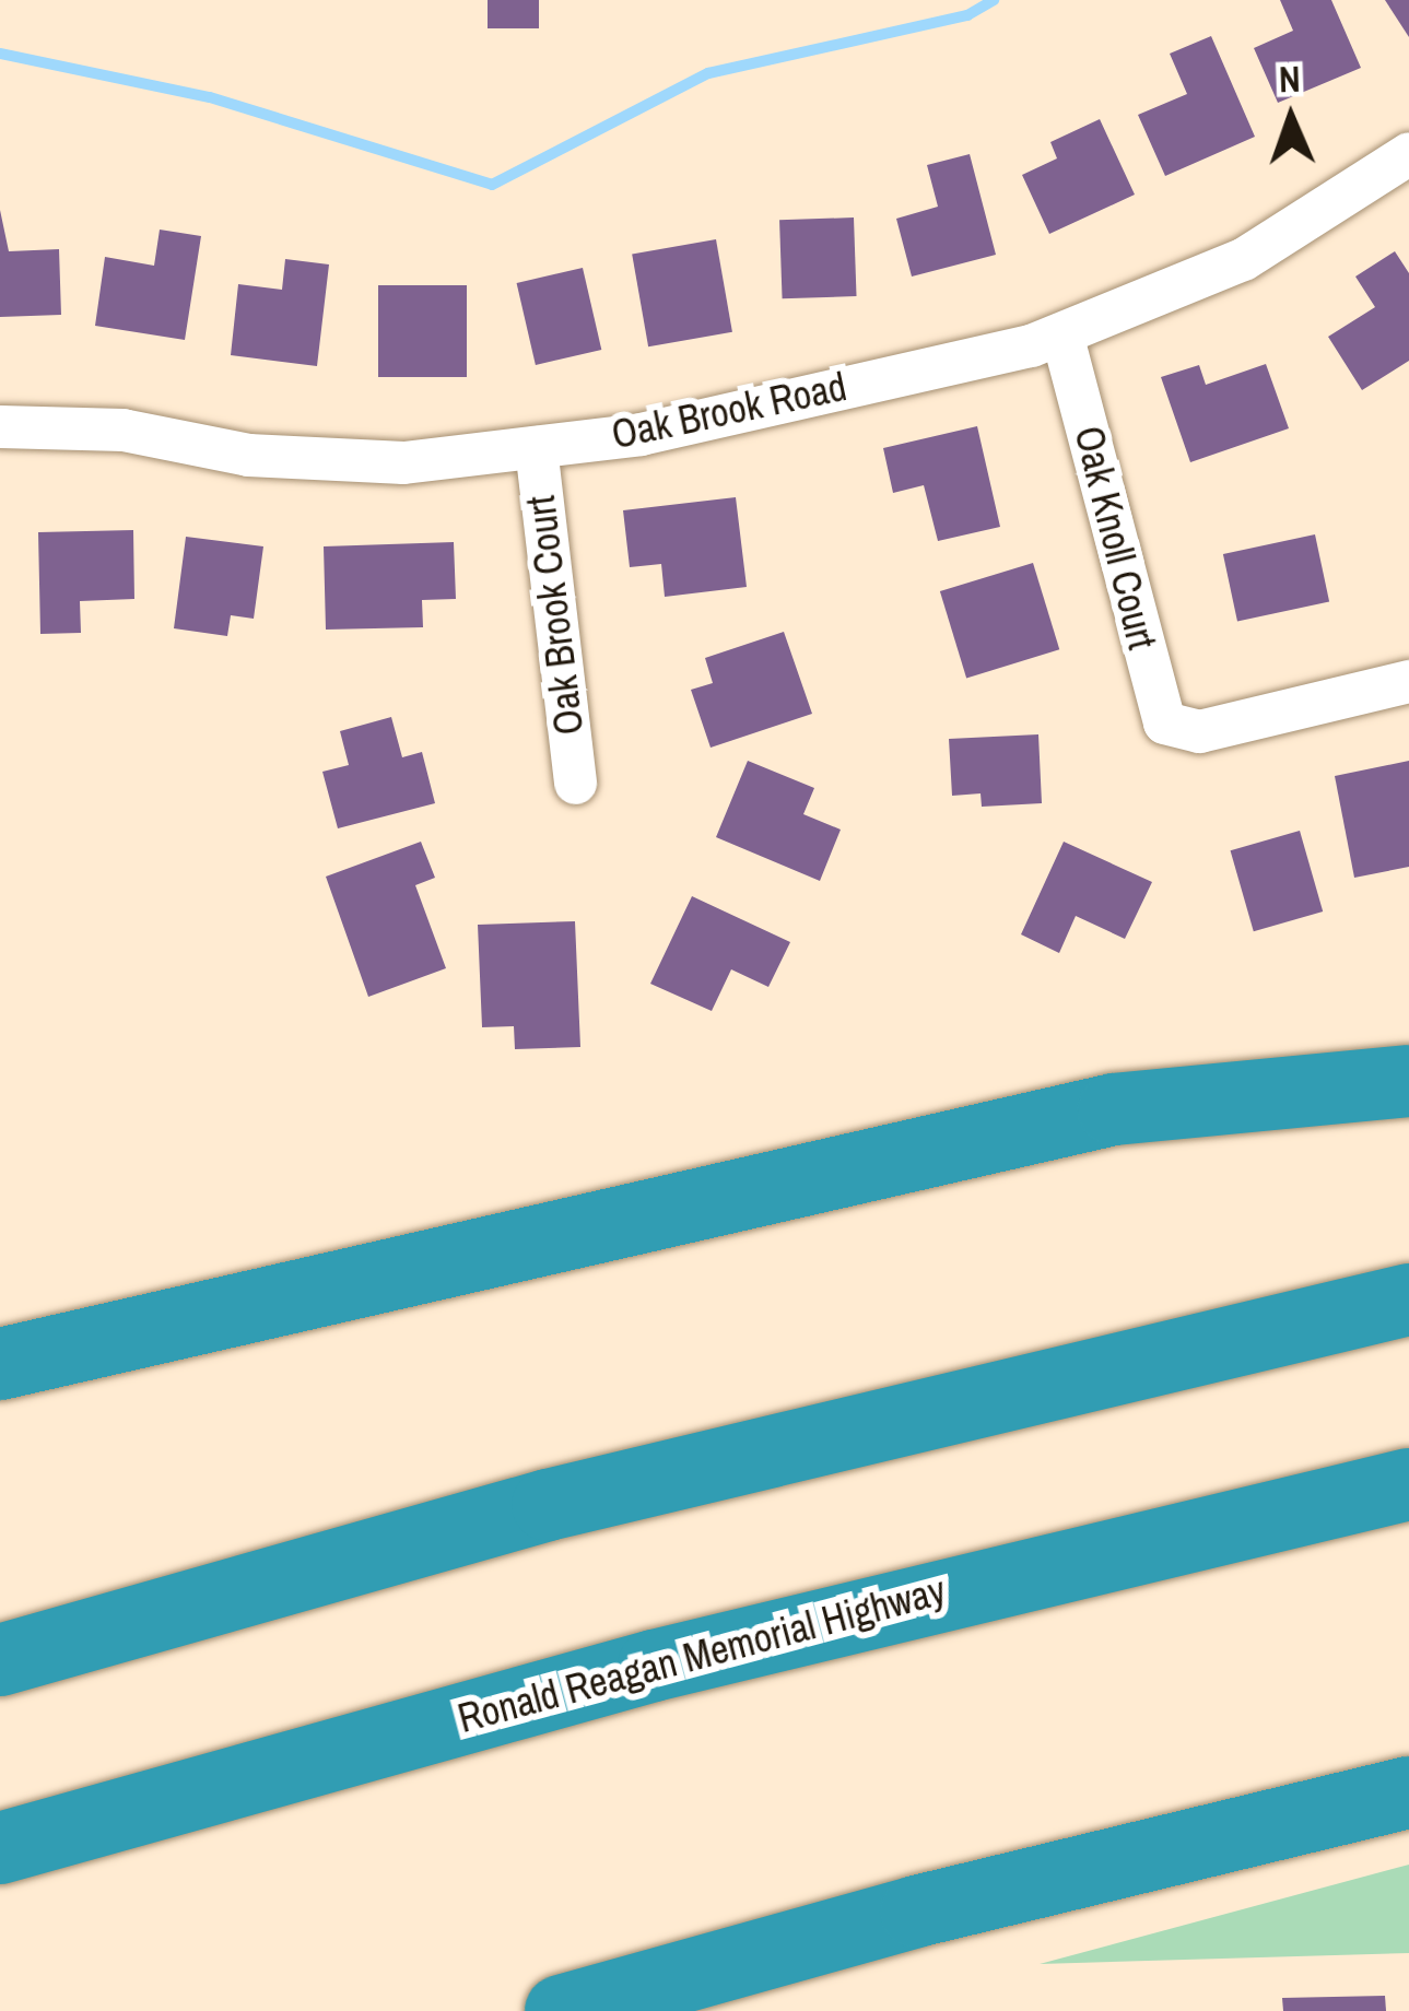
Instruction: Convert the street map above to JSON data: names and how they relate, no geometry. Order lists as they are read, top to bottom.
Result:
{
  "streets": {
    "highway": ["Ronald Reagan Memorial Highway"],
    "street": ["Oak Brook Road", "Oak Knoll Court", "Oak Brook Court"]
  },
  "crossings": [
    ["Oak Brook Road", "Oak Knoll Court"],
    ["Oak Brook Road", "Oak Brook Court"]
  ],
  "north": "top"
}
